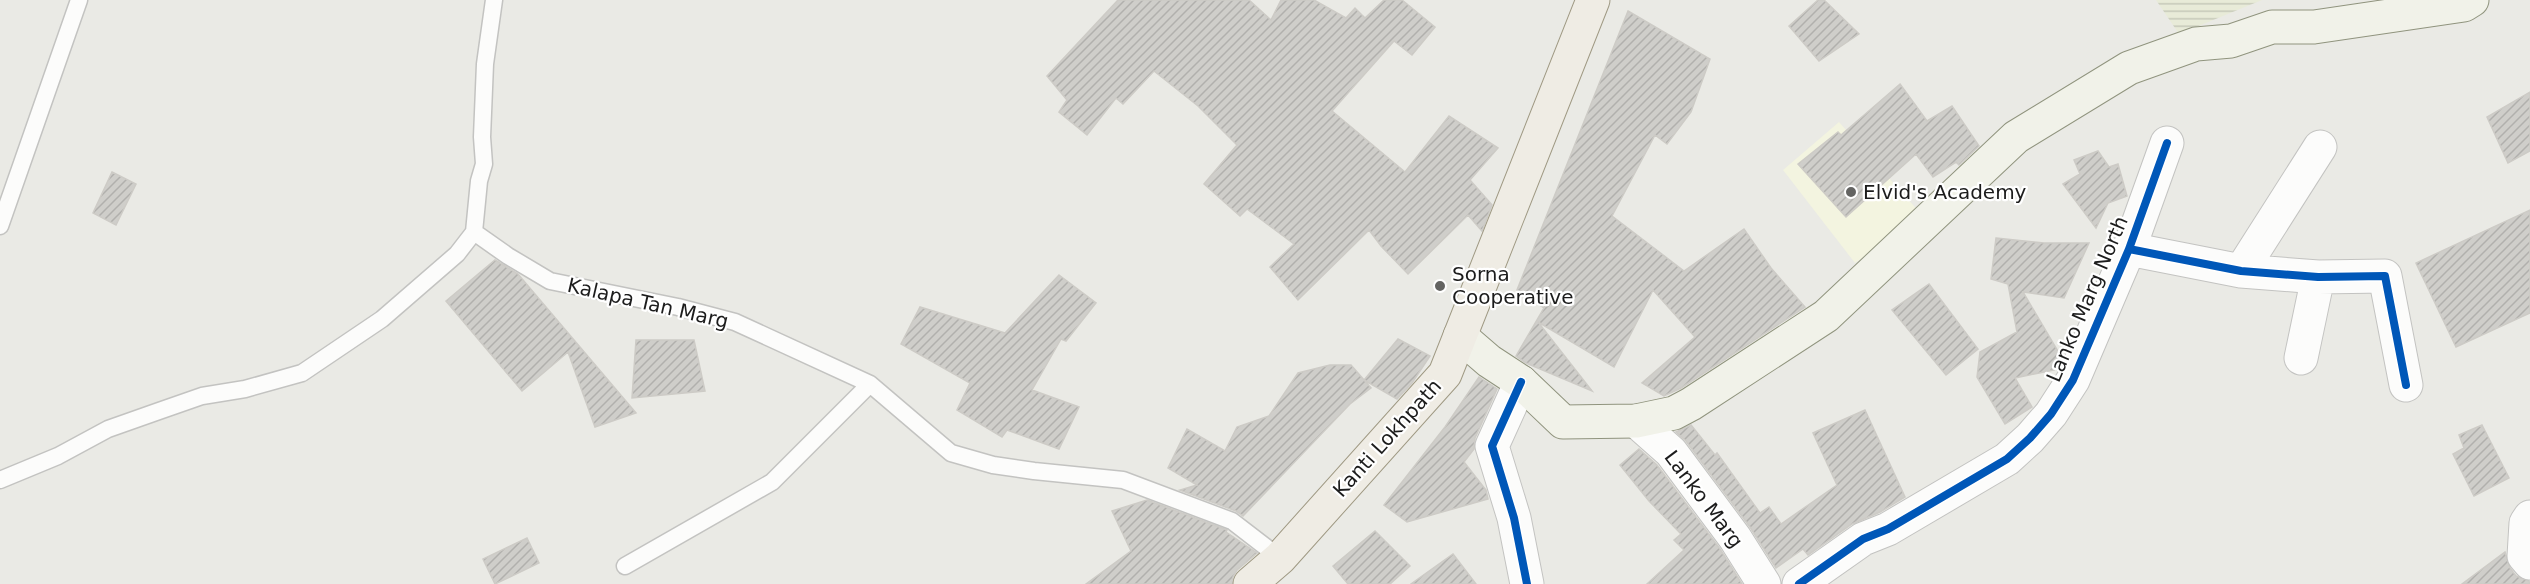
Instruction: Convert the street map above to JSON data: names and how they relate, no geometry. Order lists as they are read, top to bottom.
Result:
{
  "streets": {
    "main road": ["Kanti Lokhpath"],
    "street": ["Lanko Marg North", "Lanko Marg"],
    "lane": ["Kalapa Tan Marg"]
  },
  "crossings": [
    ["Kalapa Tan Marg", "Kanti Lokhpath"]
  ],
  "places": ["Elvid's Academy", "Sorna Cooperative"]
}
